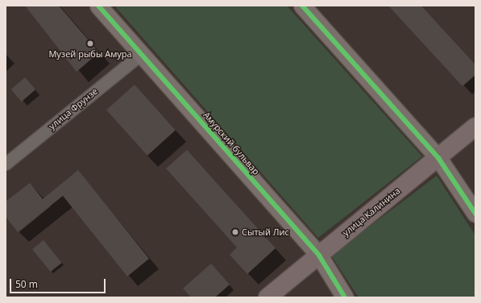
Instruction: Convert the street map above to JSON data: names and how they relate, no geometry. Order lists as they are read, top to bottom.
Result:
{
  "streets": {
    "main road": ["улица Калинина"],
    "street": ["улица Фрунзе", "Амурский бульвар"]
  },
  "crossings": [
    ["улица Фрунзе", "Амурский бульвар"],
    ["Амурский бульвар", "улица Калинина"]
  ],
  "places": ["Музей рыбы Амура", "Сытый Лис"],
  "scale_bar": "50 m"
}
